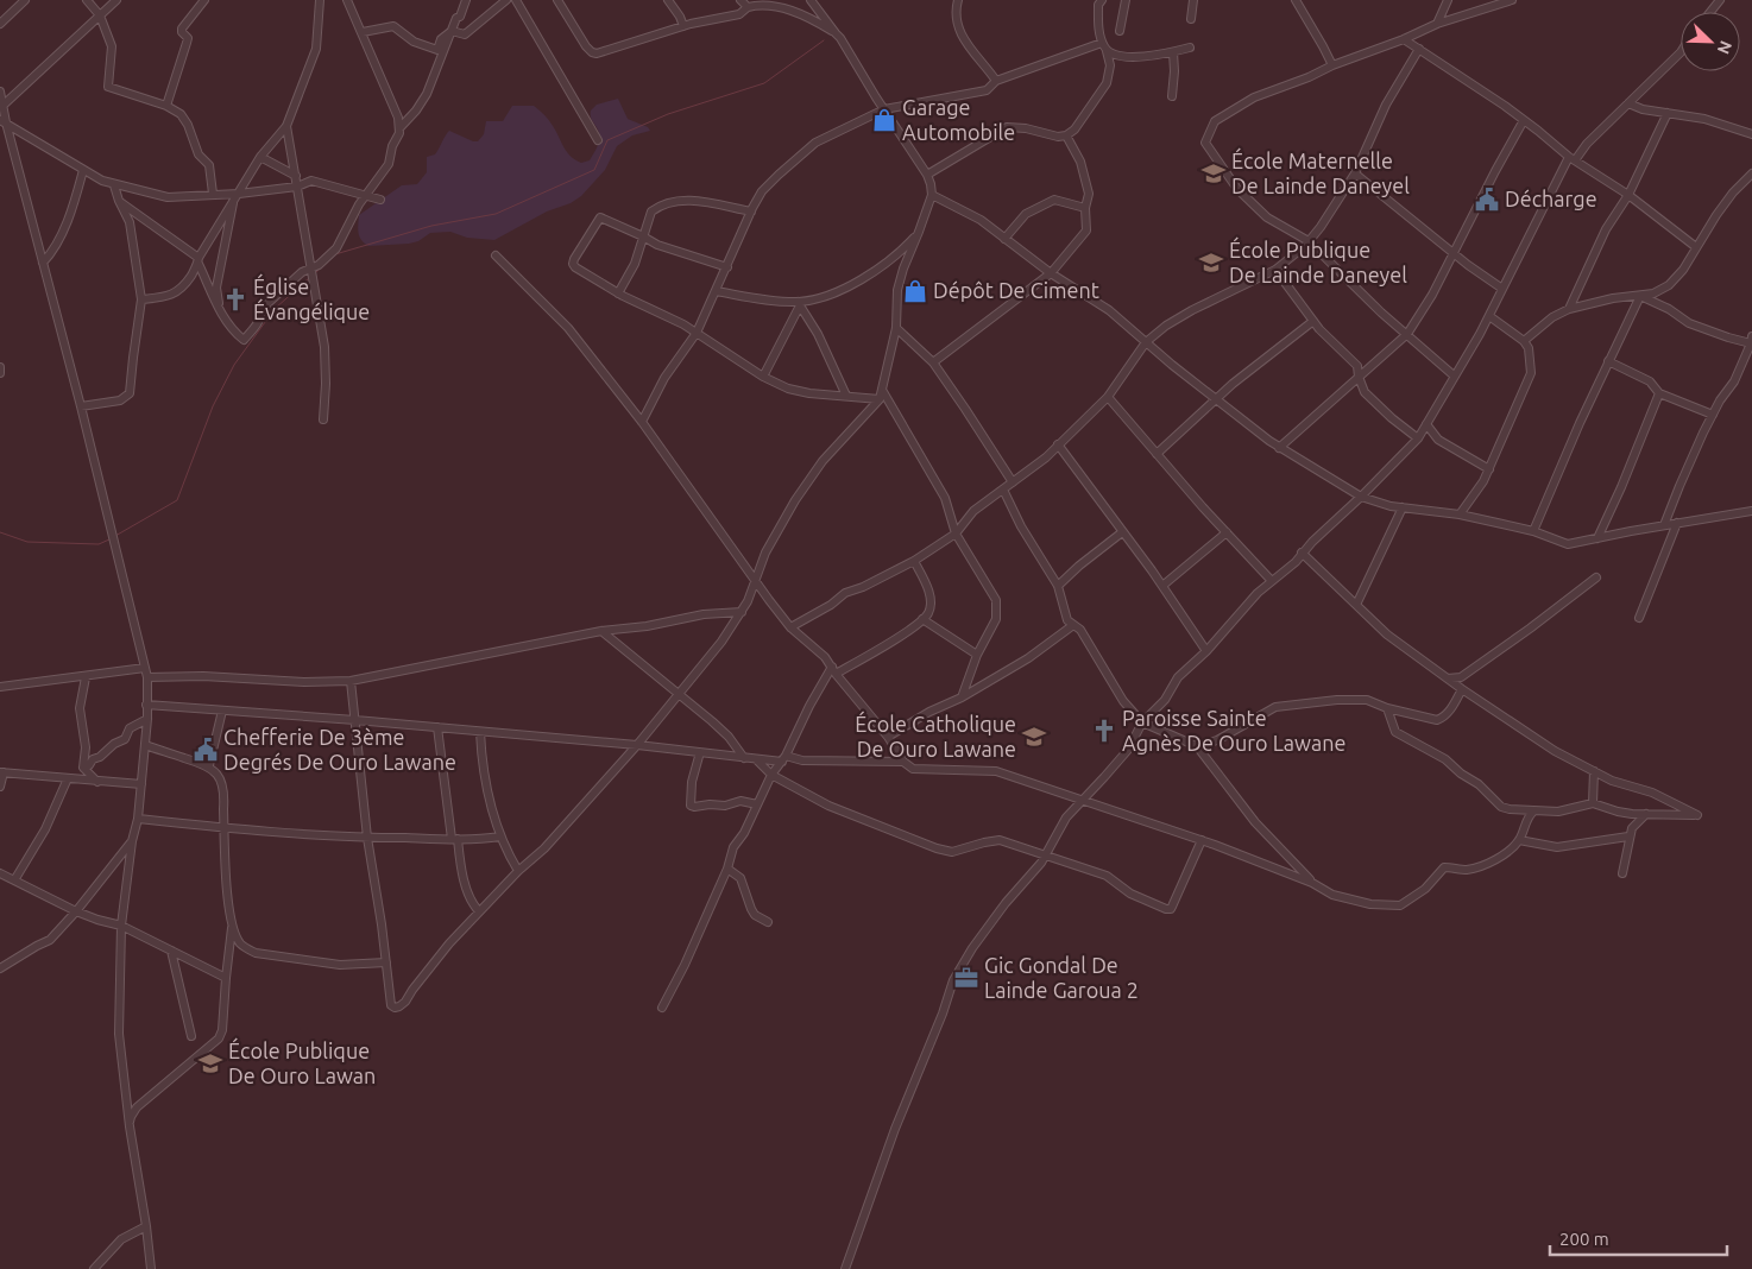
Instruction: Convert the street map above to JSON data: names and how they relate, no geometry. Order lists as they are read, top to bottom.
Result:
{
  "places": {
    "shop": ["Garage Automobile", "Dépôt De Ciment"],
    "school or university": [
      "École Maternelle De Lainde Daneyel",
      "École Publique De Lainde Daneyel",
      "École Catholique De Ouro Lawane",
      "École Publique De Ouro Lawan"
    ],
    "public building": ["Décharge", "Chefferie De 3ème Degrés De Ouro Lawane"],
    "church": ["Église Évangélique", "Paroisse Sainte Agnès De Ouro Lawane"],
    "office": ["Gic Gondal De Lainde Garoua 2"]
  },
  "scale_bar": "200 m",
  "north": "bottom right"
}
